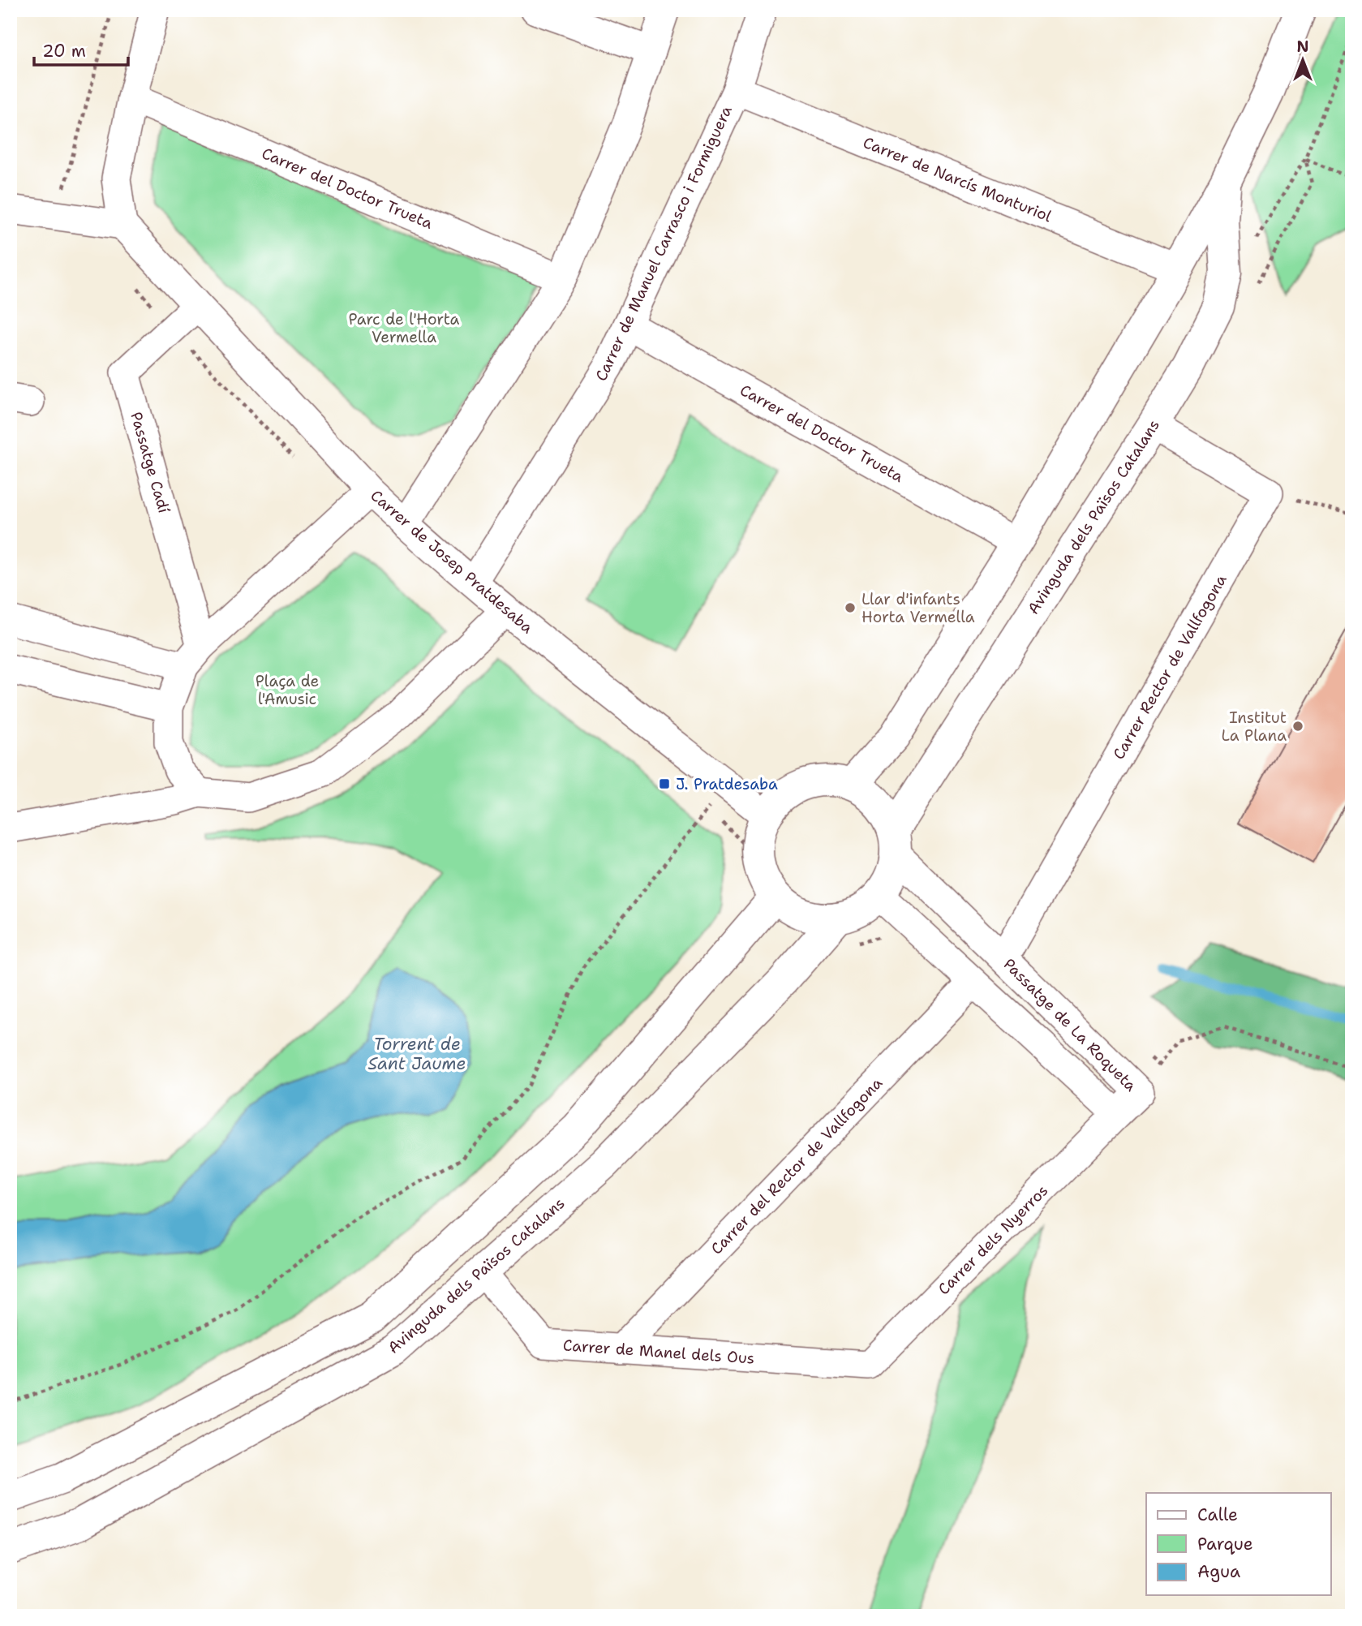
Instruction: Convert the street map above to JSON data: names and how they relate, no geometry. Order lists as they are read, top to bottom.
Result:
{
  "streets": {
    "street": [
      "Carrer de Narcís Monturiol",
      "Carrer del Doctor Trueta",
      "Carrer de Manuel Carrasco i Formiguera",
      "Passatge Cadí",
      "Avinguda dels Països Catalans",
      "Carrer de Josep Pratdesaba",
      "Carrer Rector de Vallfogona",
      "Passatge de La Roqueta",
      "Carrer del Rector de Vallfogona",
      "Carrer dels Nyerros",
      "Carrer de Manel dels Ous"
    ]
  },
  "crossings": [
    ["Carrer de Narcís Monturiol", "Carrer de Manuel Carrasco i Formiguera"],
    ["Carrer de Narcís Monturiol", "Avinguda dels Països Catalans"],
    ["Carrer del Doctor Trueta", "Carrer de Manuel Carrasco i Formiguera"],
    ["Carrer del Doctor Trueta", "Avinguda dels Països Catalans"],
    ["Carrer de Manuel Carrasco i Formiguera", "Carrer de Josep Pratdesaba"],
    ["Passatge Cadí", "Carrer de Josep Pratdesaba"],
    ["Avinguda dels Països Catalans", "Carrer de Josep Pratdesaba"],
    ["Avinguda dels Països Catalans", "Passatge de La Roqueta"],
    ["Avinguda dels Països Catalans", "Carrer de Manel dels Ous"],
    ["Carrer de Josep Pratdesaba", "Passatge de La Roqueta"],
    ["Carrer Rector de Vallfogona", "Passatge de La Roqueta"],
    ["Passatge de La Roqueta", "Carrer del Rector de Vallfogona"],
    ["Passatge de La Roqueta", "Carrer dels Nyerros"],
    ["Carrer del Rector de Vallfogona", "Carrer de Manel dels Ous"],
    ["Carrer dels Nyerros", "Carrer de Manel dels Ous"]
  ],
  "water": ["Torrent de Sant Jaume"],
  "parks": ["Parc de l'Horta Vermella", "Plaça de l'Amusic"],
  "places": {
    "other": ["Llar d'infants Horta Vermella", "Institut La Plana"],
    "transit": ["J. Pratdesaba"]
  },
  "legend": ["Calle", "Parque", "Agua"],
  "scale_bar": "20 m",
  "north": "top"
}
